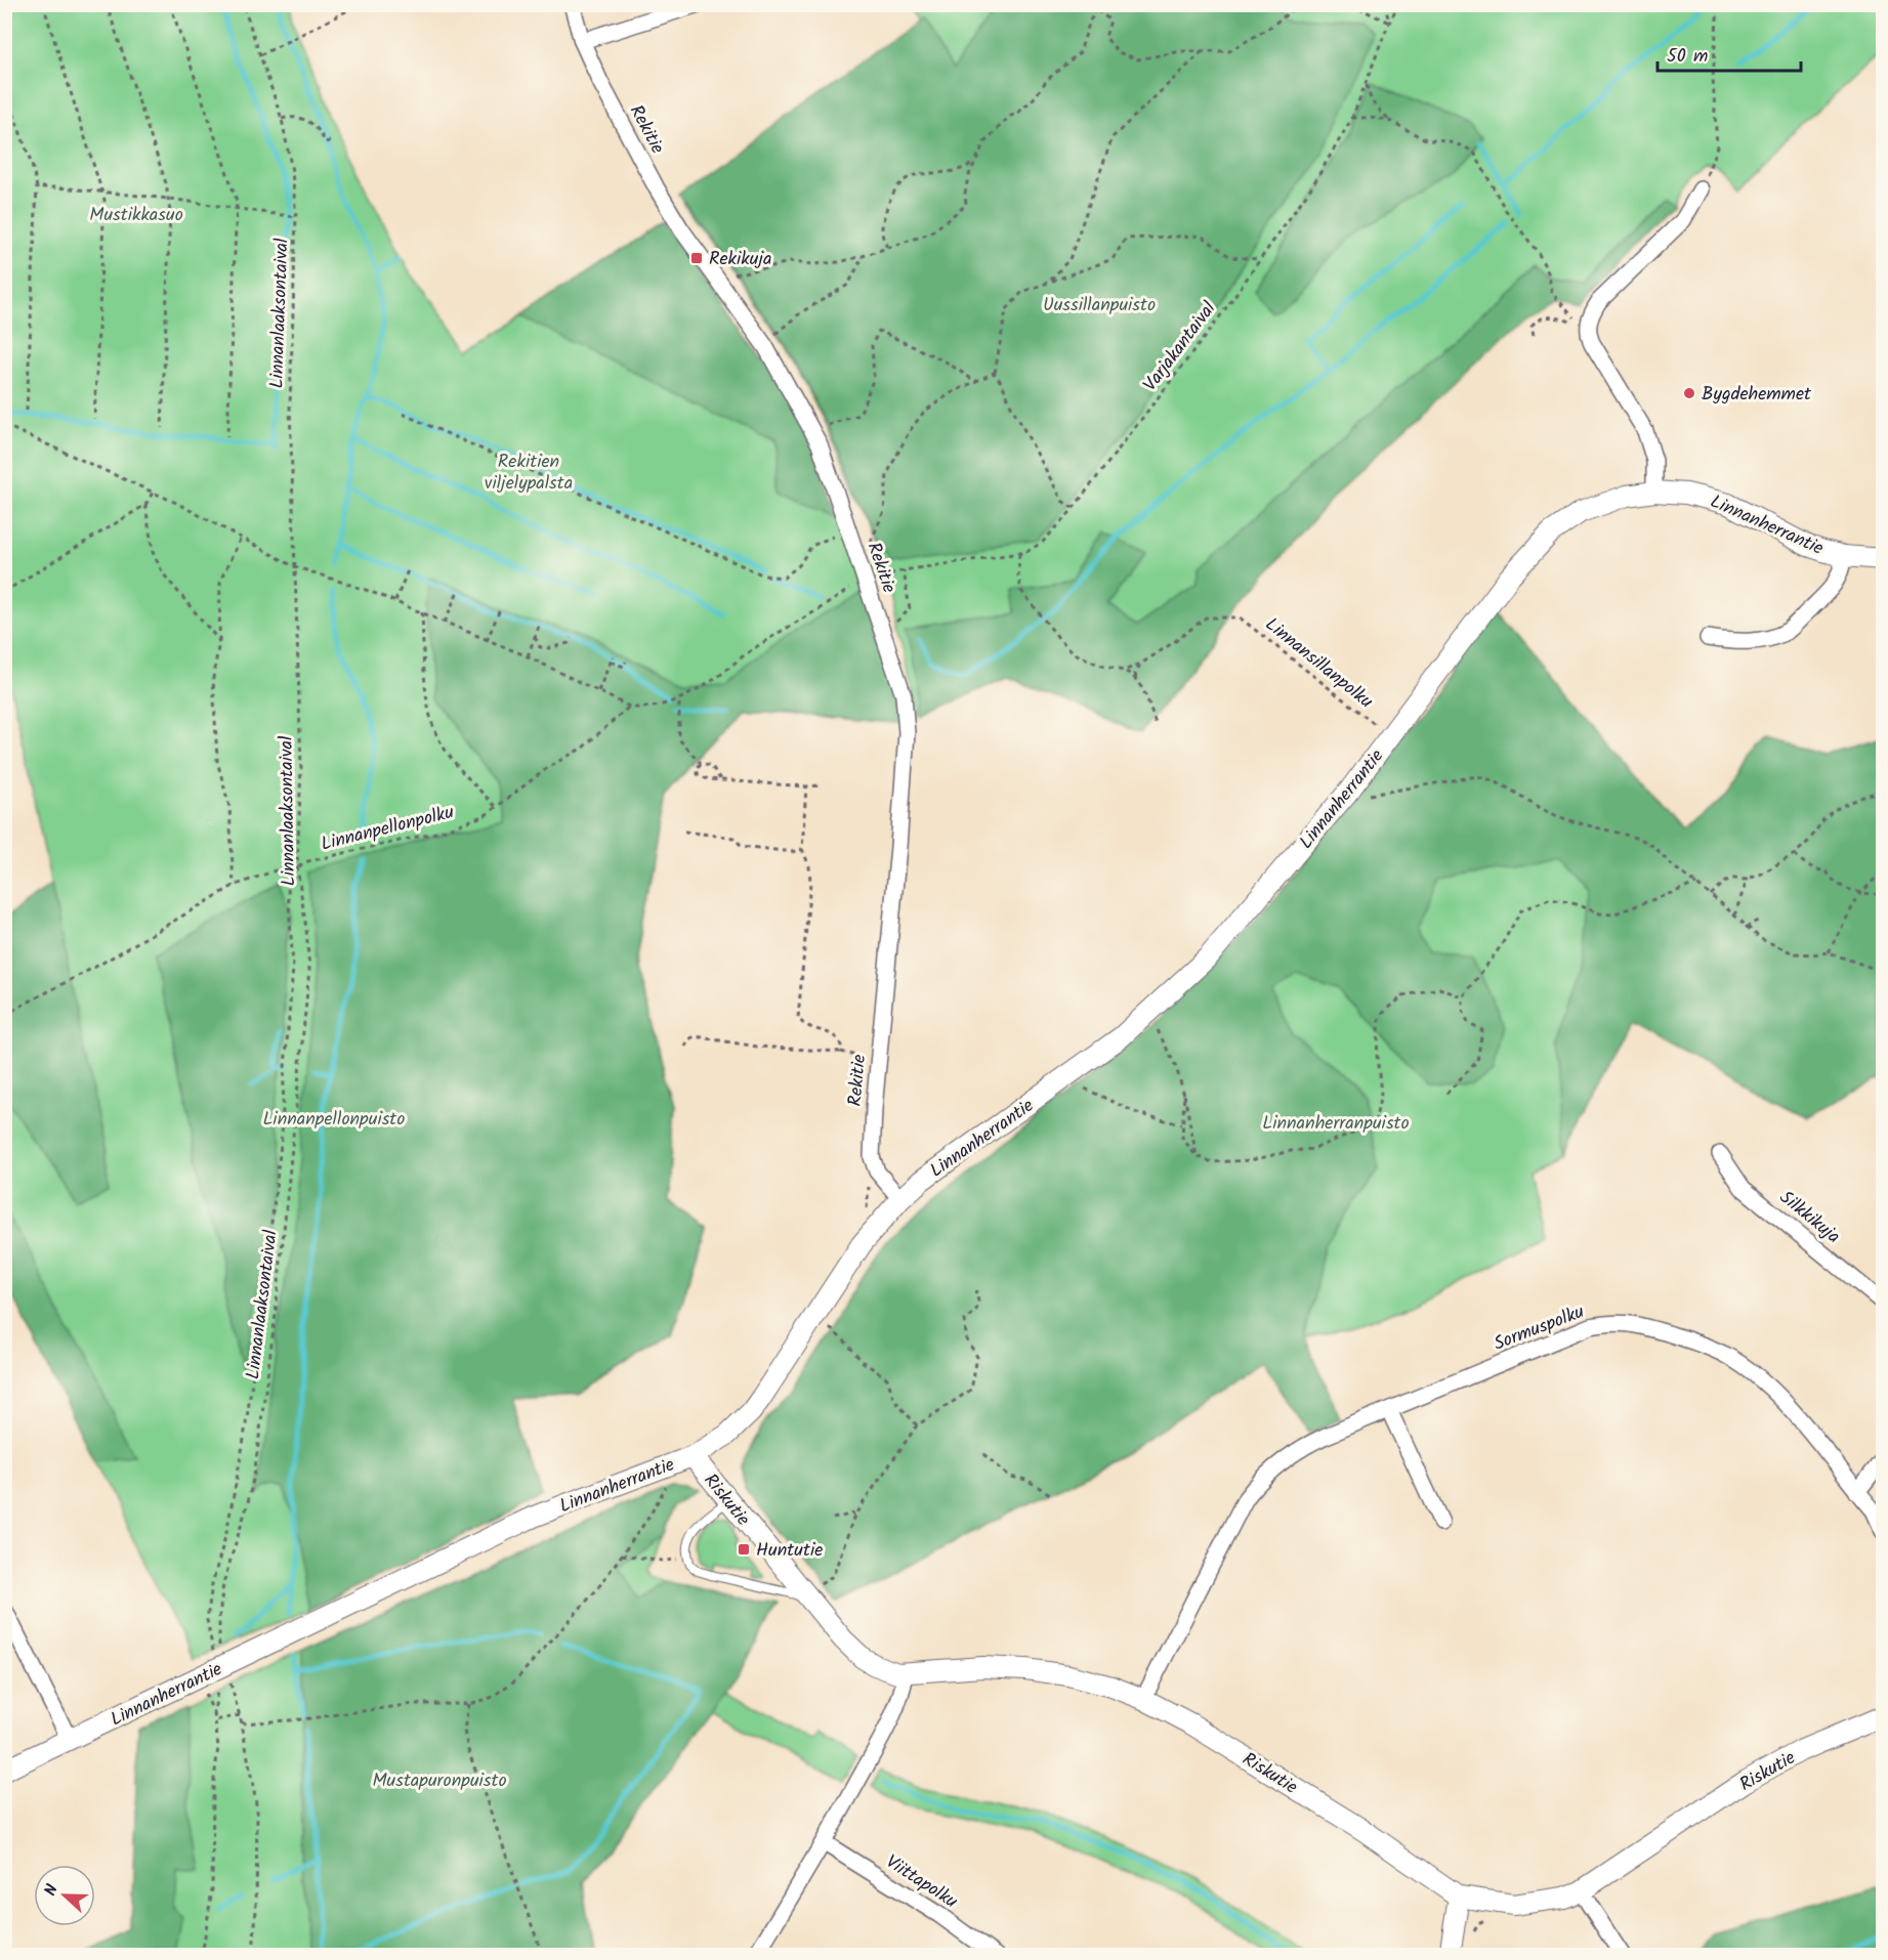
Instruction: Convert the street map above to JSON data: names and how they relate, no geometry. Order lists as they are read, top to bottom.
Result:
{
  "streets": {
    "street": [
      "Rekitie",
      "Linnanherrantie",
      "Silkkikuja",
      "Sormuspolku",
      "Riskutie",
      "Viittapolku"
    ],
    "path": [
      "Linnanlaaksontaival",
      "Varjakantaival",
      "Linnansillanpolku",
      "Linnanpellonpolku"
    ]
  },
  "crossings": [
    ["Linnanlaaksontaival", "Linnanpellonpolku"],
    ["Linnanherrantie", "Riskutie"],
    ["Sormuspolku", "Riskutie"]
  ],
  "parks": [
    "Mustikkasuo",
    "Uussillanpuisto",
    "Rekitien viljelypalsta",
    "Linnanpellonpuisto",
    "Linnanherranpuisto",
    "Mustapuronpuisto"
  ],
  "places": {
    "transit": ["Rekikuja", "Huntutie"],
    "other": ["Bygdehemmet"]
  },
  "scale_bar": "50 m",
  "north": "left"
}
